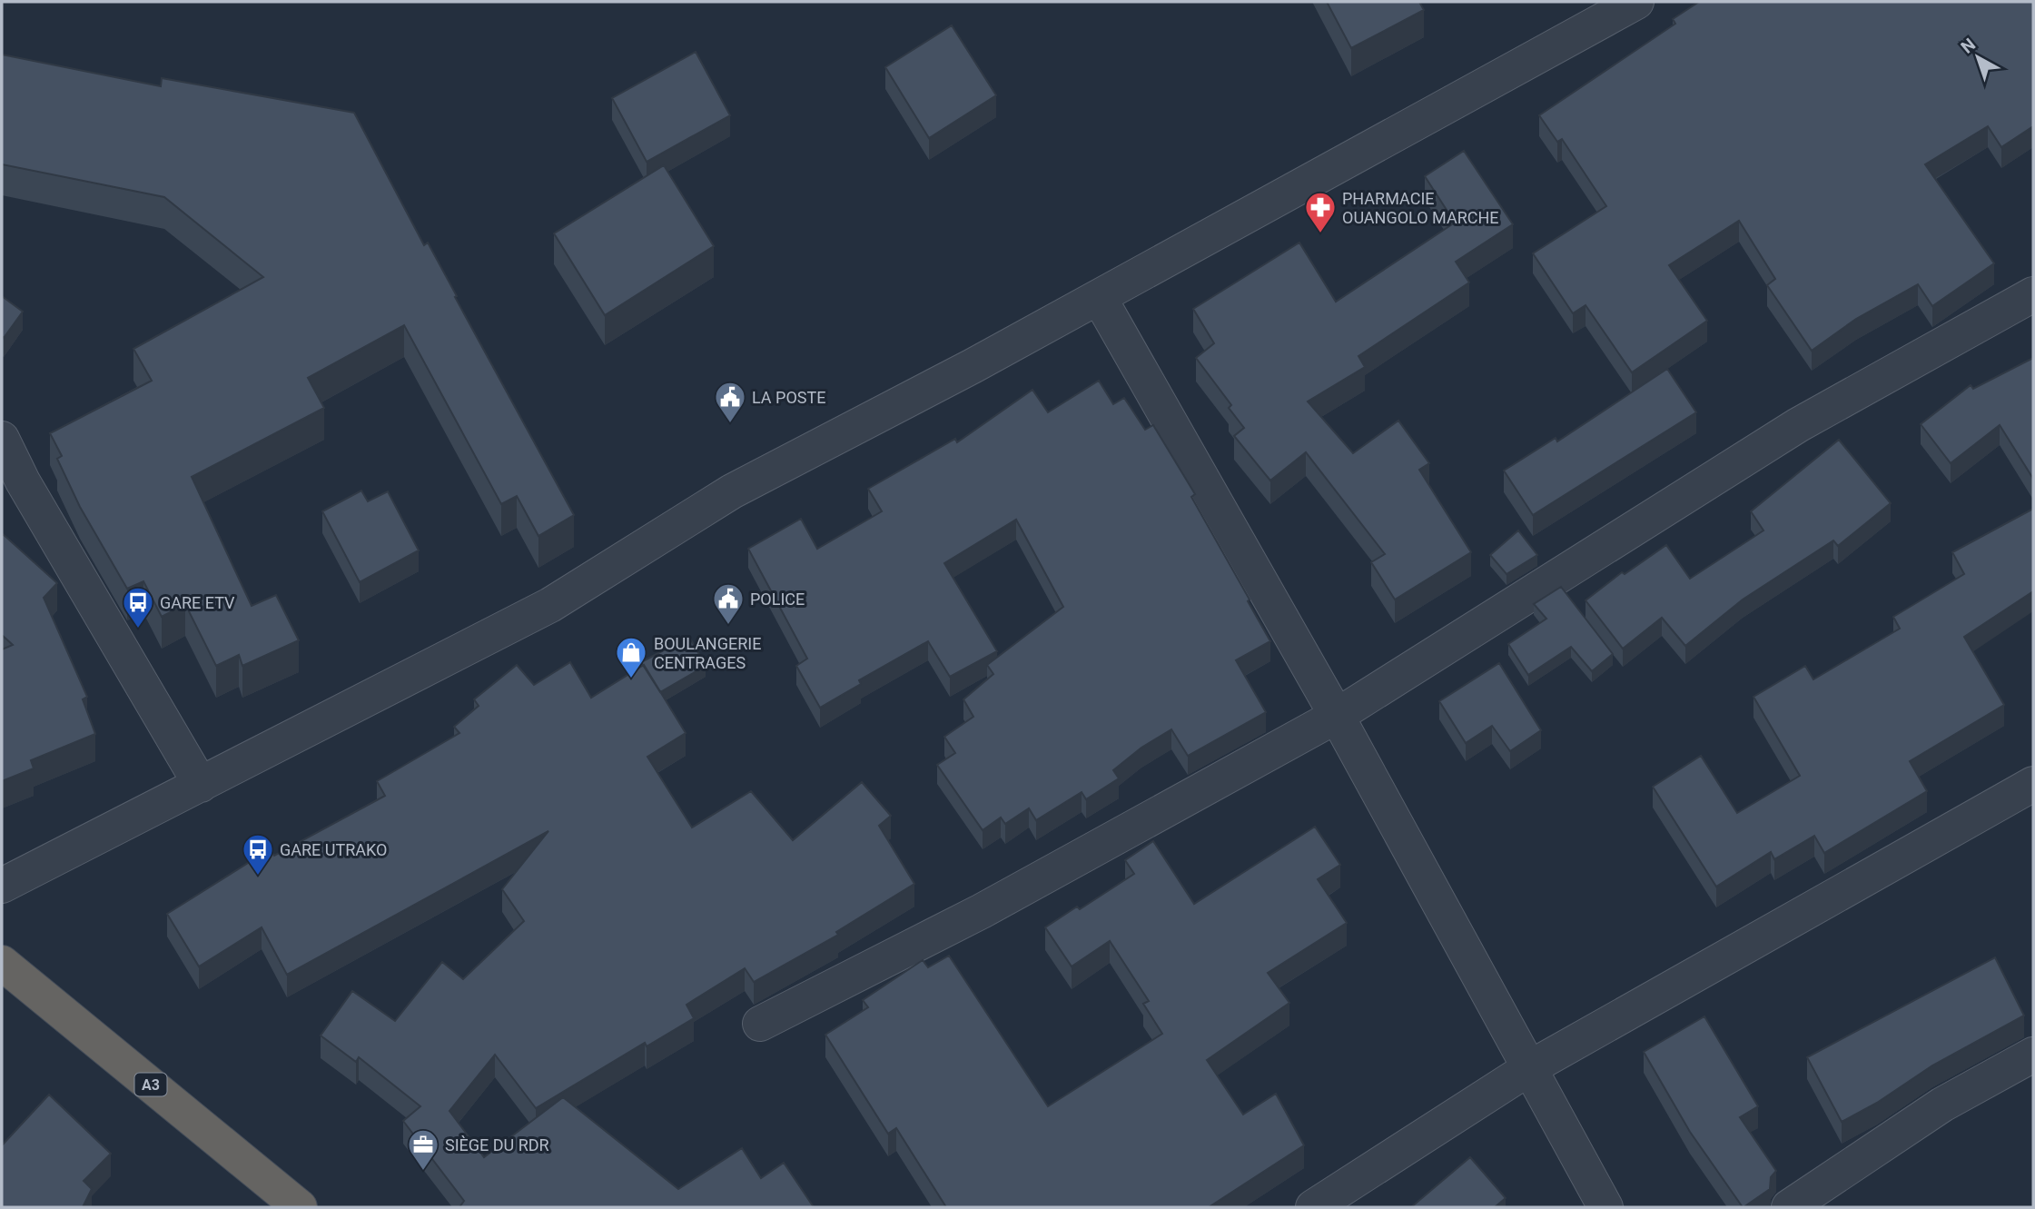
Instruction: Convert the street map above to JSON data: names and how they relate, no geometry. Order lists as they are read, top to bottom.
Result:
{
  "streets": {
    "highway": ["A3"]
  },
  "places": {
    "pharmacy": ["PHARMACIE OUANGOLO MARCHE"],
    "public building": ["LA POSTE", "POLICE"],
    "bus stop": ["GARE ETV", "GARE UTRAKO"],
    "shop": ["BOULANGERIE CENTRAGES"],
    "office": ["SIÈGE DU RDR"]
  },
  "north": "top left"
}
